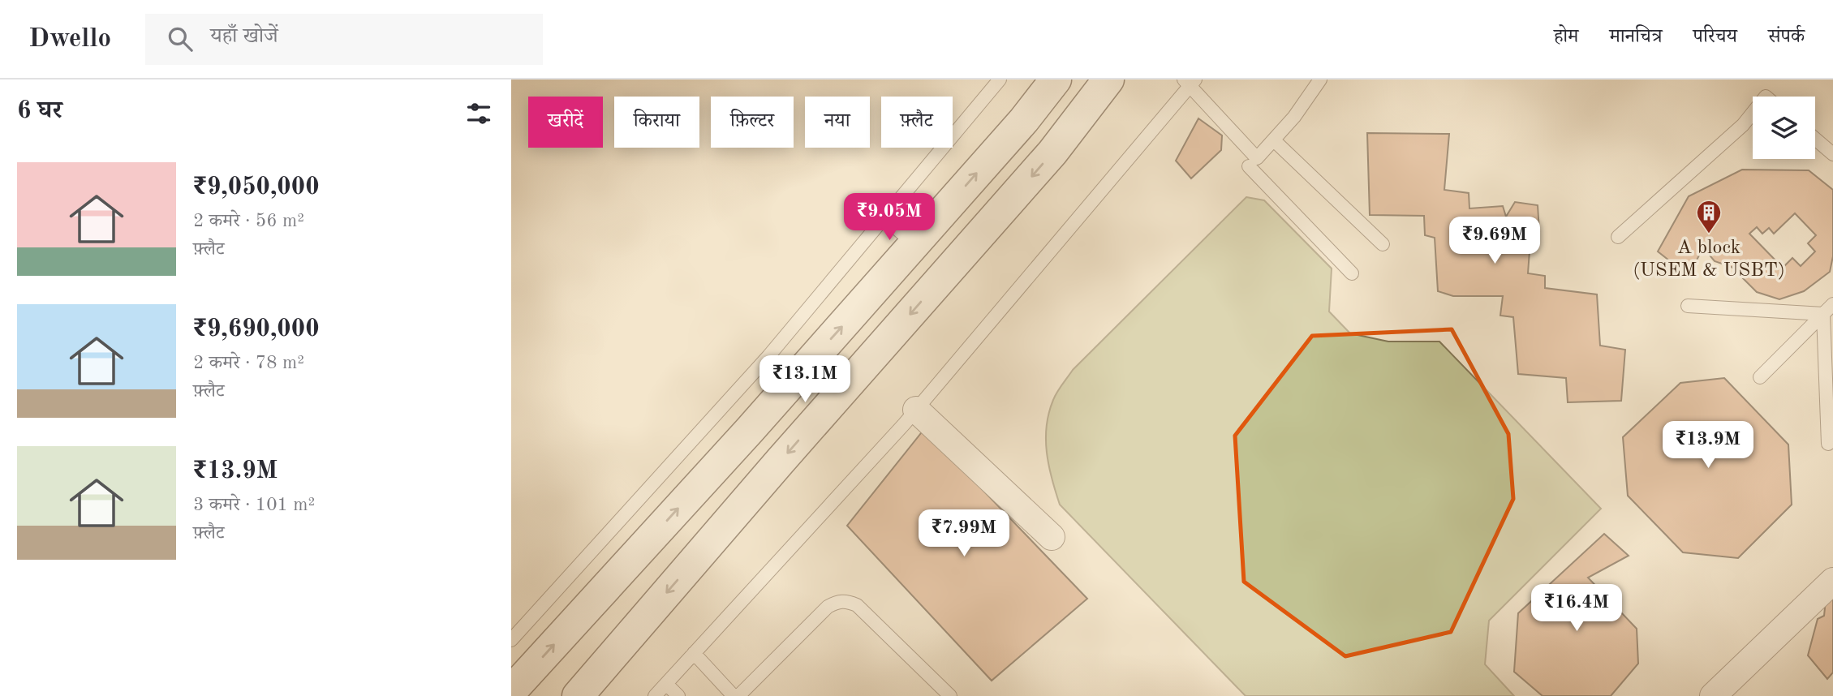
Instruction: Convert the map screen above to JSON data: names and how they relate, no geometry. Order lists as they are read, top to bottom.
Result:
{
  "places": {
    "building": ["A block (USEM & USBT)"]
  },
  "page": {
    "header": "Dwello",
    "search": "यहाँ खोजें",
    "nav": [
      "होम",
      "मानचित्र",
      "परिचय",
      "संपर्क"
    ],
    "heading": "6 घर",
    "chip": [
      "खरीदें",
      "किराया",
      "फ़िल्टर",
      "नया",
      "फ़्लैट"
    ],
    "list": [
      {
        "name": "₹9,050,000",
        "note": "2 कमरे · 56 m² · फ़्लैट"
      },
      {
        "name": "₹9,690,000",
        "note": "2 कमरे · 78 m² · फ़्लैट"
      },
      {
        "name": "₹13.9M",
        "note": "3 कमरे · 101 m² · फ़्लैट"
      }
    ],
    "price": [
      "₹9.05M",
      "₹9.69M",
      "₹13.1M",
      "₹13.9M",
      "₹7.99M",
      "₹16.4M"
    ]
  }
}
